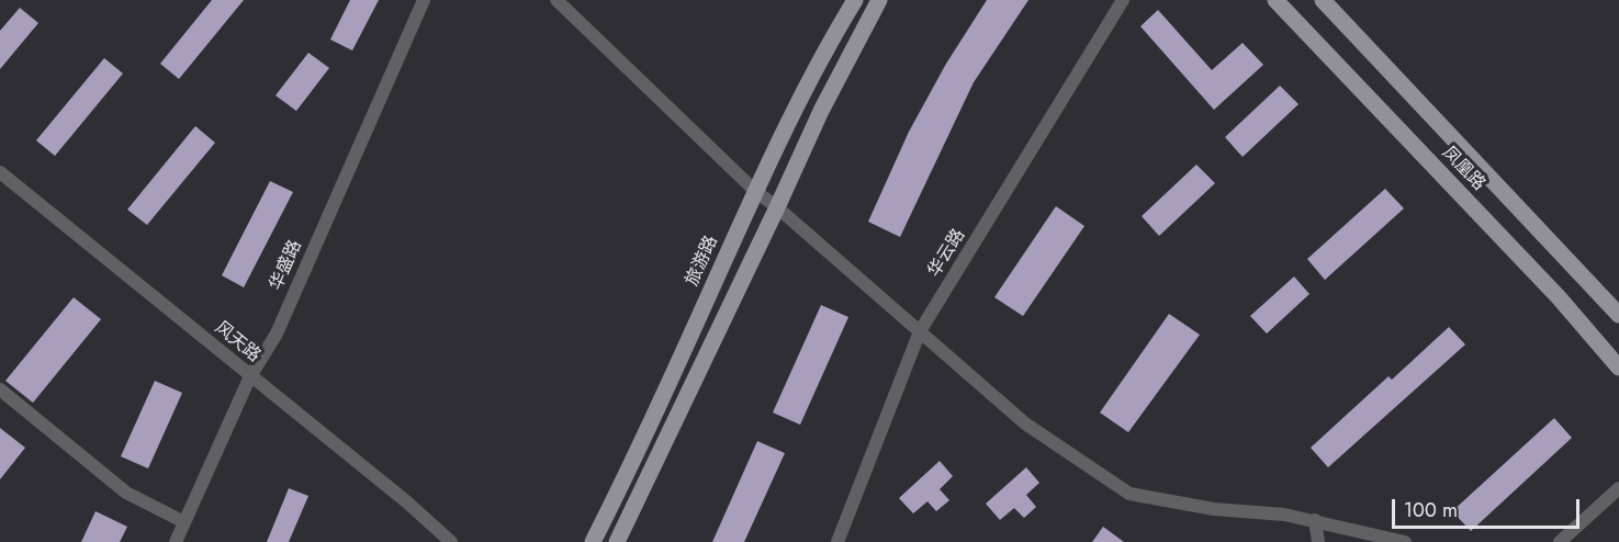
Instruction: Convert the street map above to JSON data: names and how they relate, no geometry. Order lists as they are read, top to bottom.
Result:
{
  "streets": {
    "main road": ["凤凰路", "旅游路"],
    "street": ["华云路", "华盛路", "风天路"]
  },
  "crossings": [
    ["华盛路", "风天路"]
  ],
  "scale_bar": "100 m"
}
